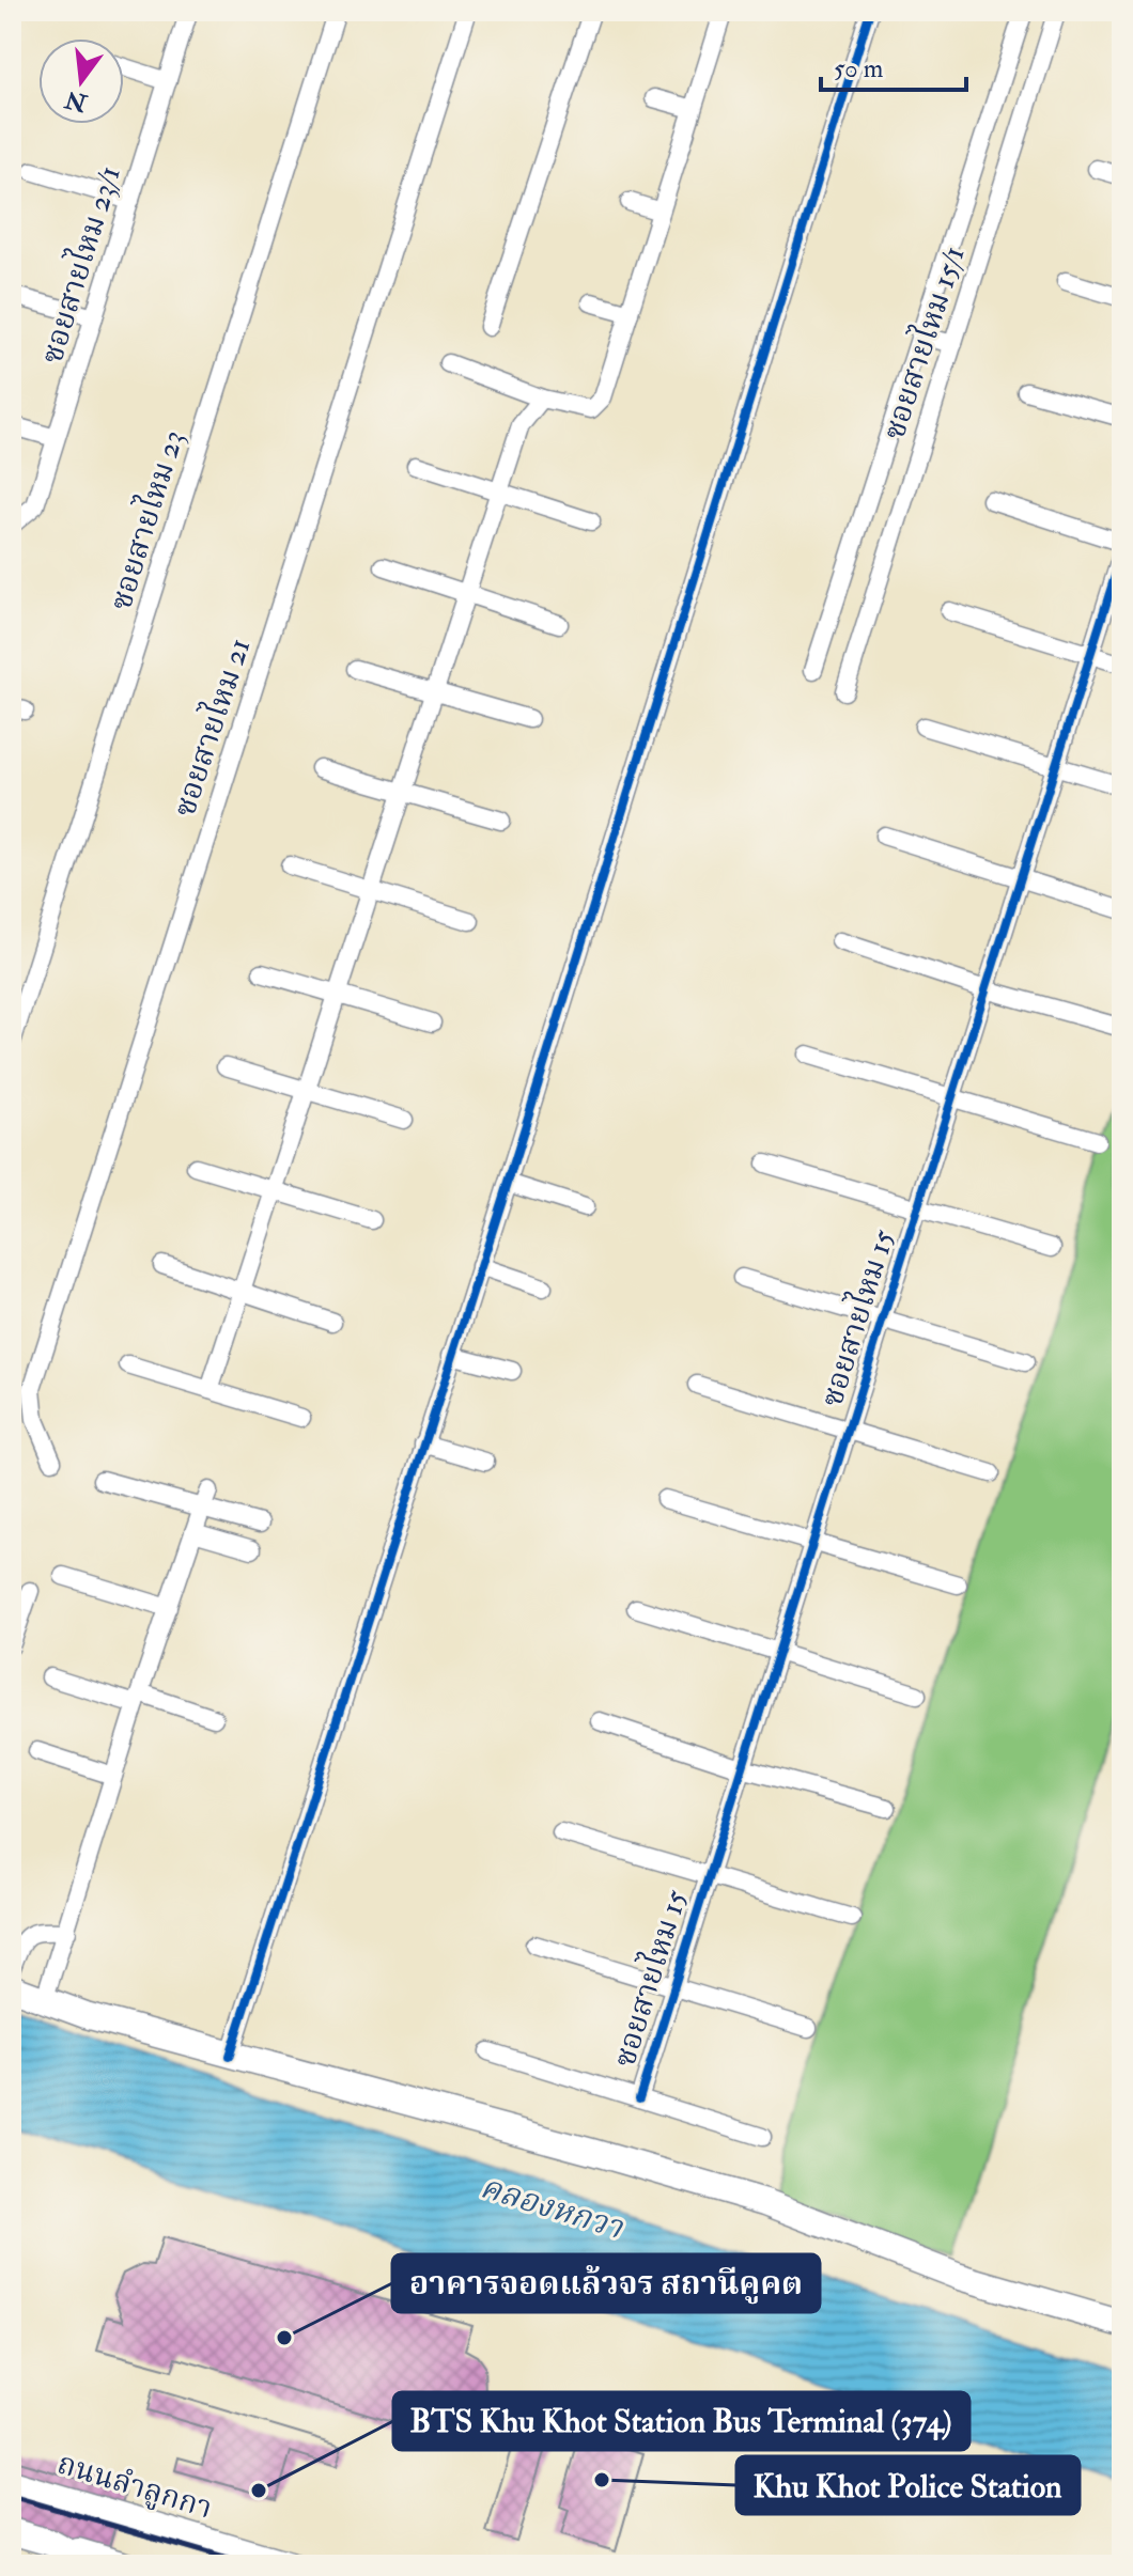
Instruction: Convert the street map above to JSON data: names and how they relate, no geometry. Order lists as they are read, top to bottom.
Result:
{
  "streets": {
    "street": [
      "ซอยสายไหม 23/1",
      "ซอยสายไหม 15/1",
      "ซอยสายไหม 23",
      "ซอยสายไหม 21",
      "ซอยสายไหม 15",
      "ถนนลำลูกกา"
    ]
  },
  "water": ["คลองหกวา"],
  "places": ["อาคารจอดแล้วจร สถานีคูคต", "Khu Khot Police Station", "BTS Khu Khot Station Bus Terminal (374)"],
  "scale_bar": "50 m",
  "north": "bottom"
}
